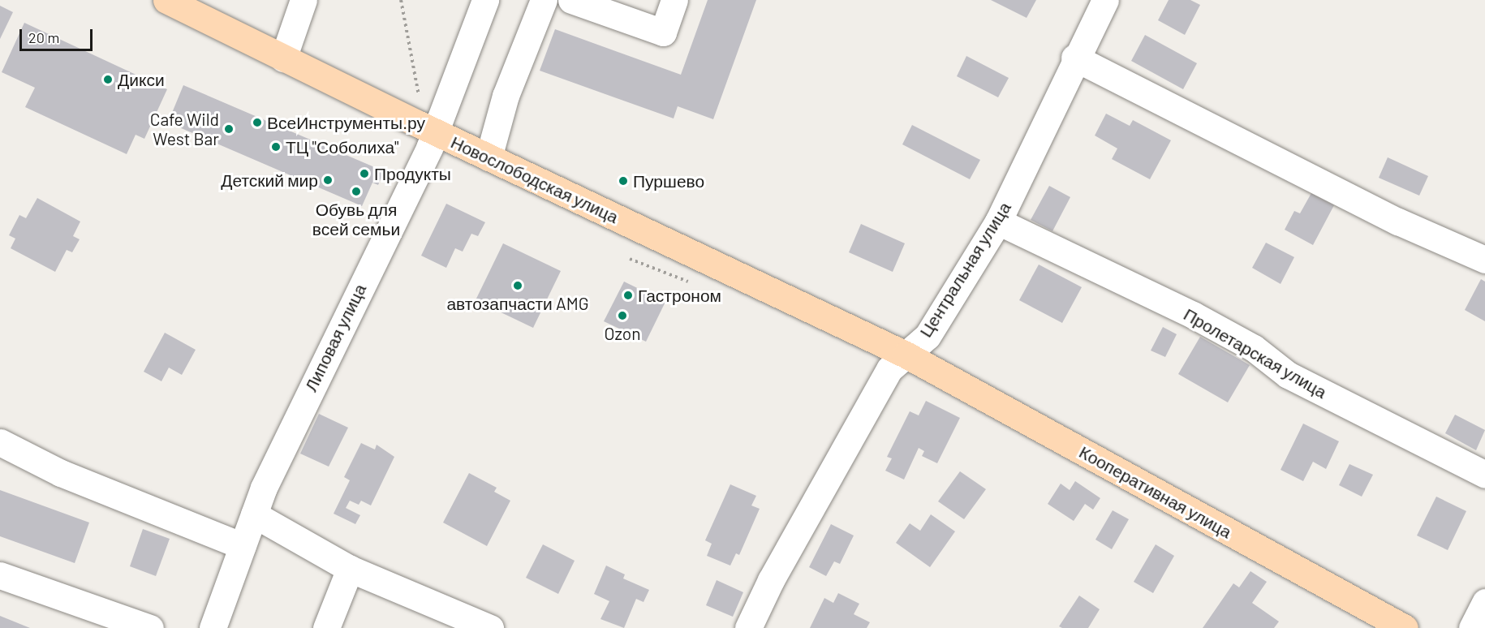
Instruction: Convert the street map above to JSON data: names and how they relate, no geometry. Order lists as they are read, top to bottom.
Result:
{
  "streets": {
    "main road": ["Новослободская улица", "Кооперативная улица"],
    "street": ["Центральная улица", "Липовая улица", "Пролетарская улица"]
  },
  "crossings": [
    ["Новослободская улица", "Центральная улица"],
    ["Новослободская улица", "Липовая улица"],
    ["Новослободская улица", "Кооперативная улица"],
    ["Центральная улица", "Пролетарская улица"],
    ["Центральная улица", "Кооперативная улица"]
  ],
  "places": [
    "Дикси",
    "ВсеИнструменты.ру",
    "Cafe Wild West Bar",
    "ТЦ \"Соболиха\"",
    "Продукты",
    "Детский мир",
    "Пуршево",
    "Обувь для всей семьи",
    "автозапчасти AMG",
    "Гастроном",
    "Ozon"
  ],
  "scale_bar": "20 m"
}
